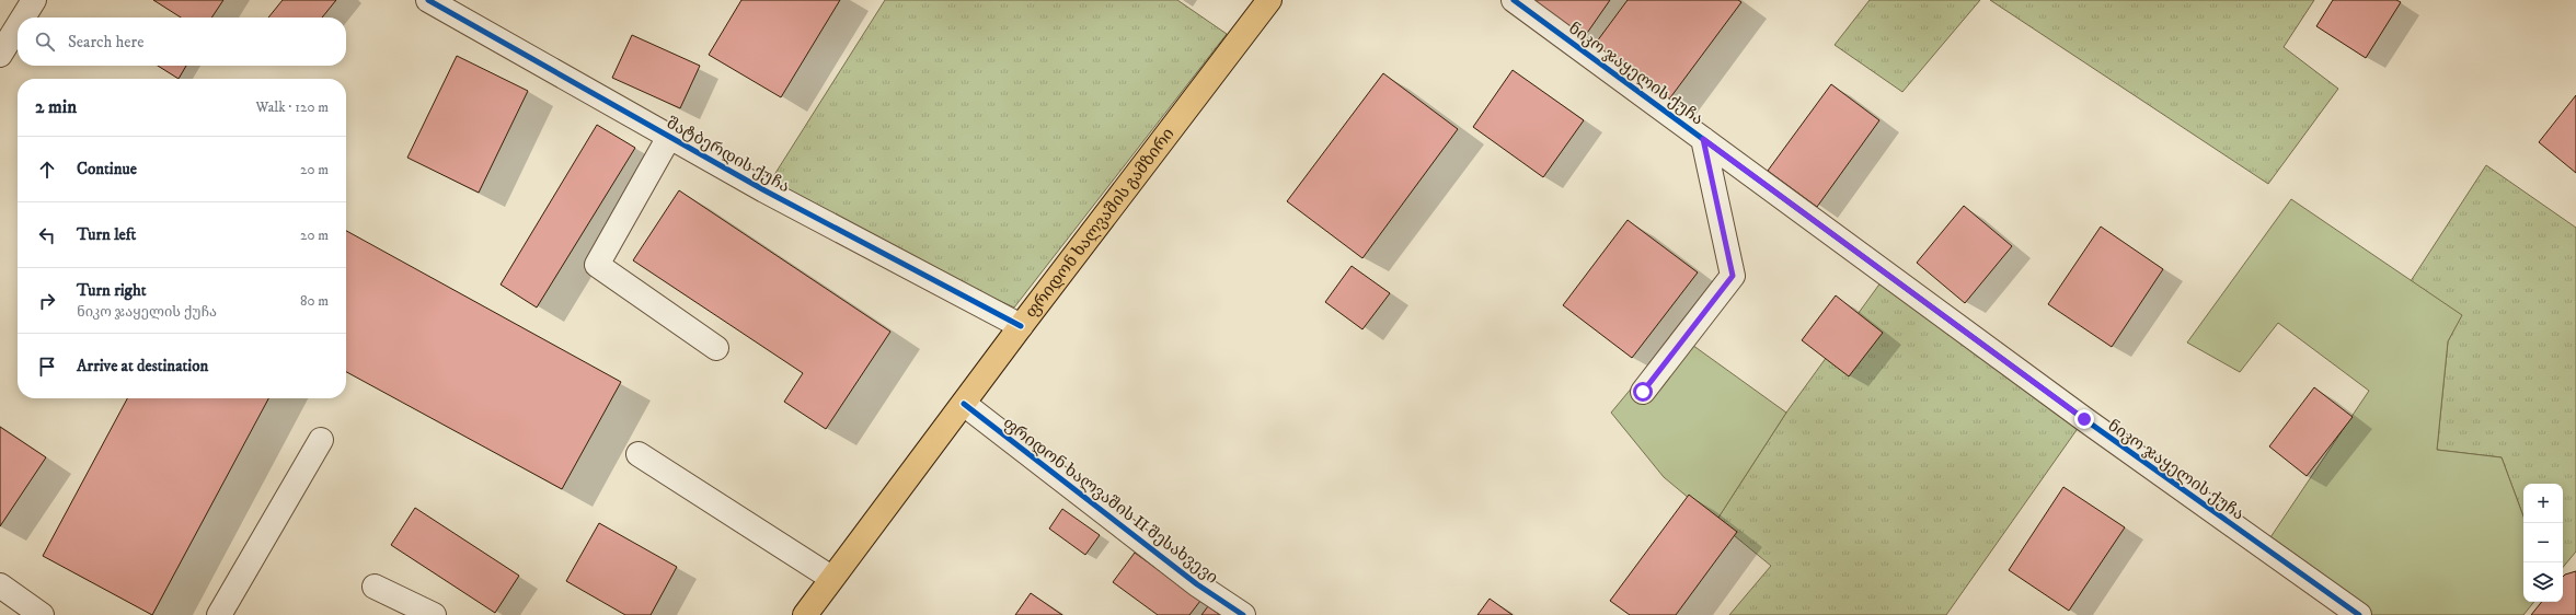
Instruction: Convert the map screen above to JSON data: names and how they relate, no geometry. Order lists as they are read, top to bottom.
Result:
{
  "streets": {
    "highway": ["ფრიდონ ხალვაშის გამზირი"],
    "street": ["ნიკო ჯაყელის ქუჩა", "შატბერდის ქუჩა", "ფრიდონ ხალვაშის II შესახვევი"]
  },
  "crossings": [
    ["შატბერდის ქუჩა", "ფრიდონ ხალვაშის გამზირი"],
    ["ფრიდონ ხალვაშის გამზირი", "ფრიდონ ხალვაშის II შესახვევი"]
  ],
  "page": {
    "search": "Search here",
    "heading": ["2 min", "Walk · 120 m"],
    "list": [
      ["Continue", "20 m"],
      ["Turn left", "20 m"],
      ["Turn right", "ნიკო ჯაყელის ქუჩა", "80 m"],
      "Arrive at destination"
    ],
    "map_buttons": ["+", "−"]
  }
}
